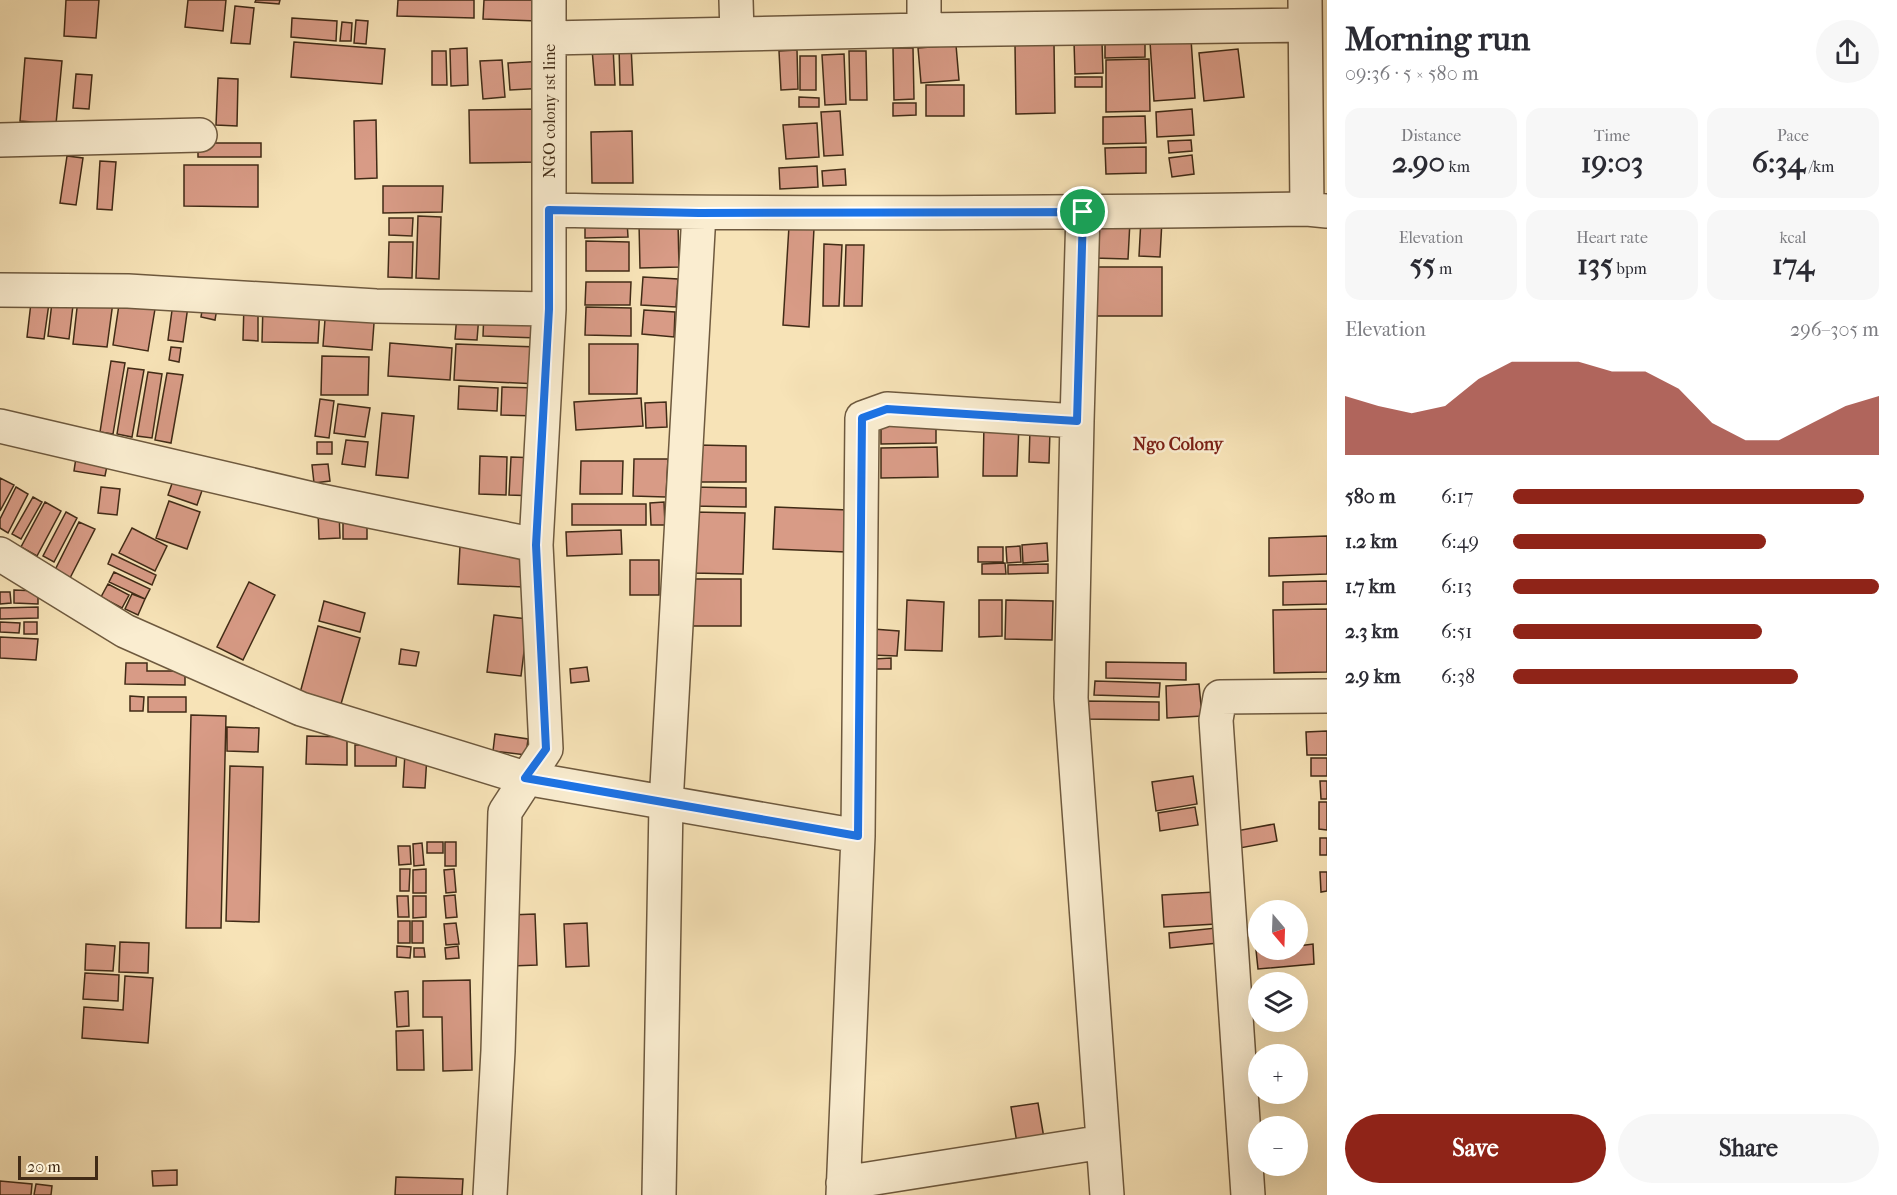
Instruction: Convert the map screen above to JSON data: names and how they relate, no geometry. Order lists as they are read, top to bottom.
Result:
{
  "streets": {
    "street": ["NGO colony 1st line"]
  },
  "districts": ["Ngo Colony"],
  "scale_bar": "20 m",
  "north": "bottom",
  "page": {
    "heading": ["Morning run", "09:36 · 5 × 580 m"],
    "stats": [
      ["Distance", "2.90 km"],
      ["Time", "19:03"],
      ["Pace", "6:34 /km"],
      ["Elevation", "55 m"],
      ["Heart rate", "135 bpm"],
      ["kcal", "174"]
    ],
    "chart": ["Elevation", "296–305 m"],
    "list": [
      {
        "name": "580 m",
        "note": "6:17"
      },
      {
        "name": "1.2 km",
        "note": "6:49"
      },
      {
        "name": "1.7 km",
        "note": "6:13"
      },
      {
        "name": "2.3 km",
        "note": "6:51"
      },
      {
        "name": "2.9 km",
        "note": "6:38"
      }
    ],
    "map_buttons": ["+", "−"],
    "buttons": ["Save", "Share"],
    "scale": "20 m"
  }
}
